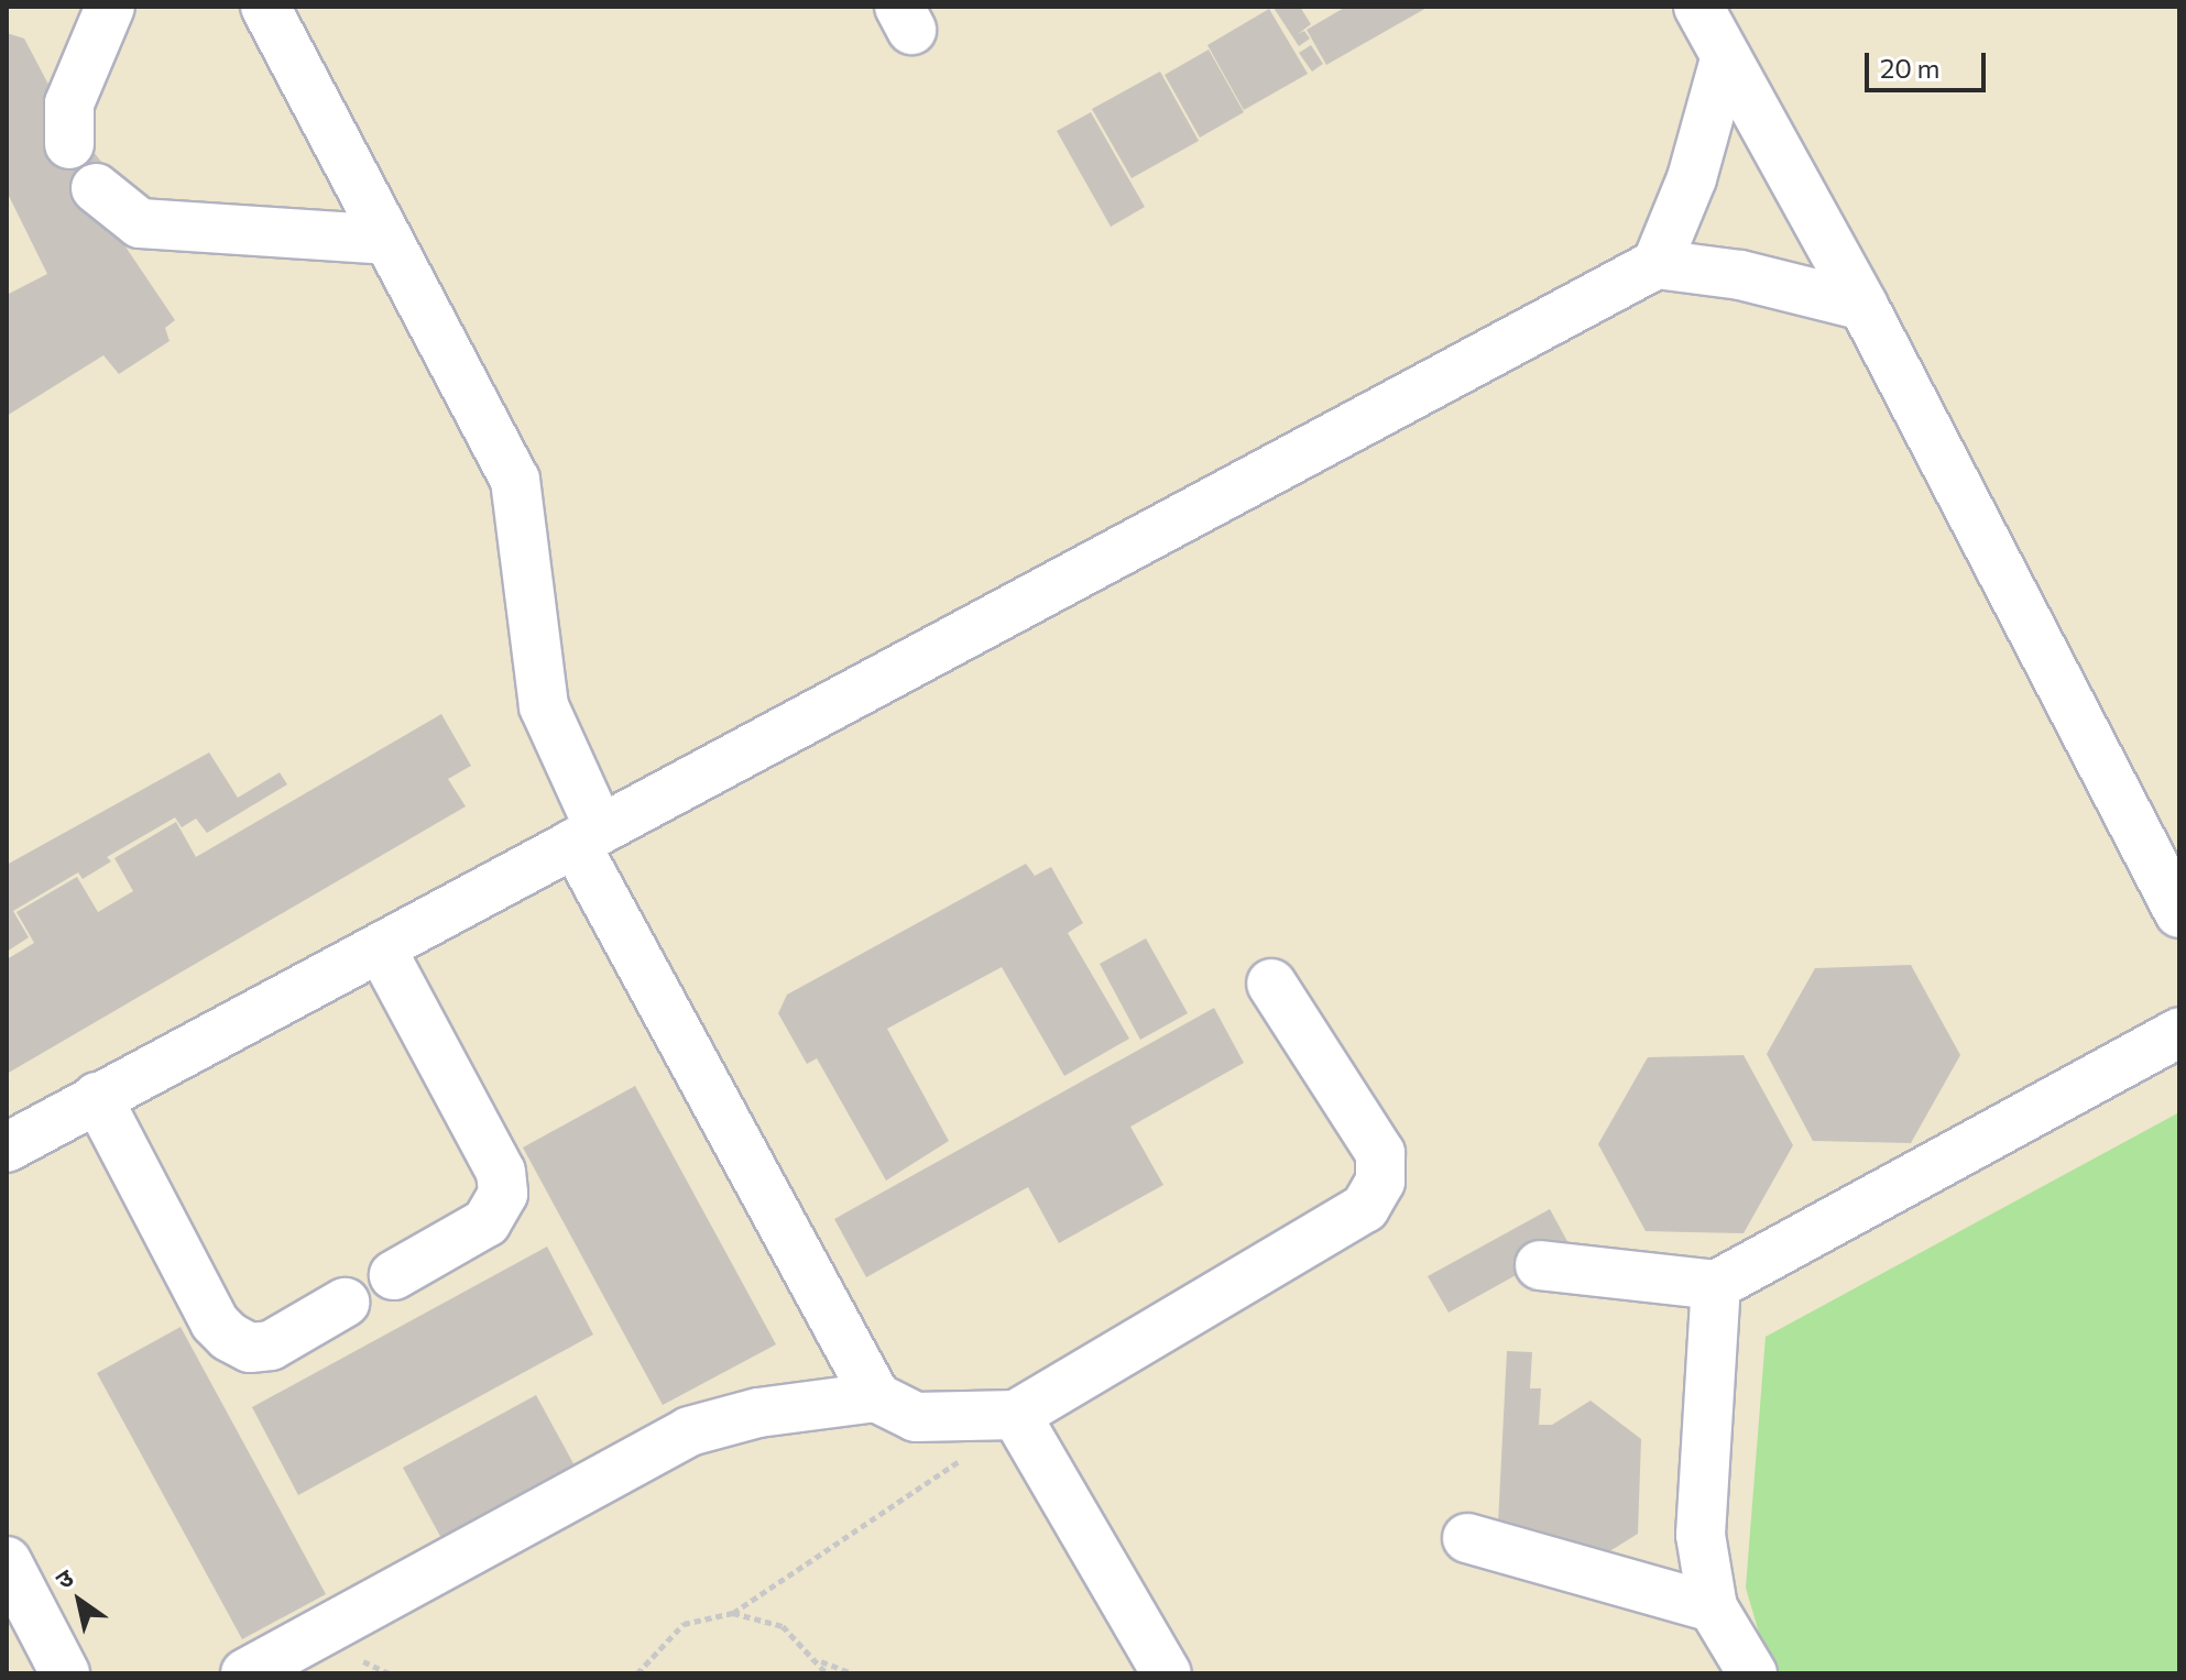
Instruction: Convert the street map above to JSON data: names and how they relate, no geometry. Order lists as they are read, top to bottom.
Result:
{
  "scale_bar": "20 m",
  "north": "top left"
}
